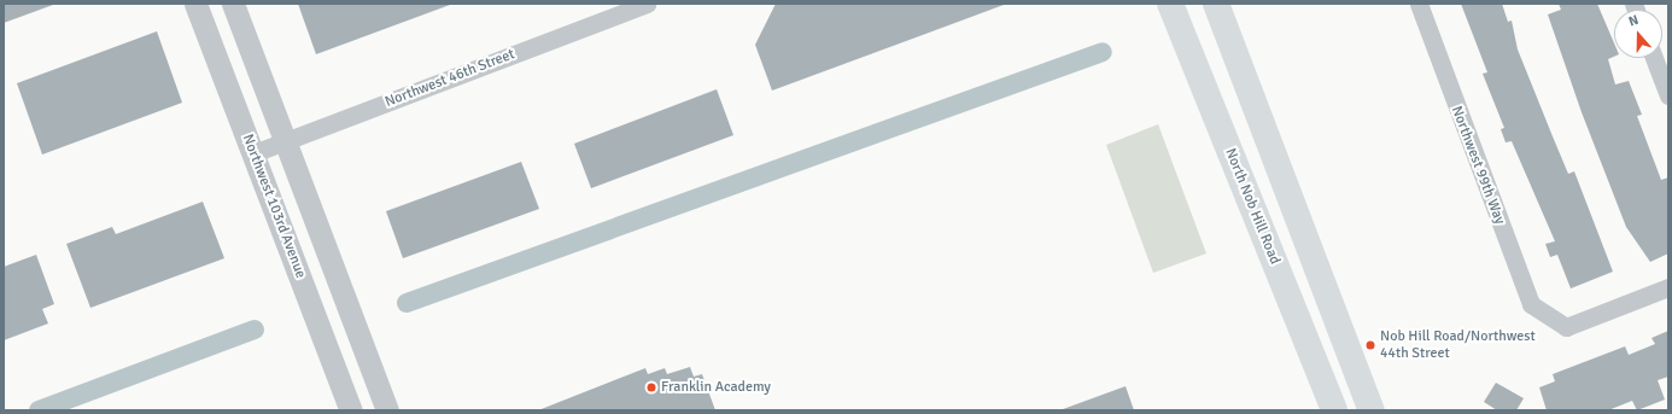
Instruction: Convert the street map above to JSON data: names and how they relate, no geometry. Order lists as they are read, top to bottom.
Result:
{
  "streets": {
    "main road": ["North Nob Hill Road"],
    "street": ["Northwest 46th Street", "Northwest 99th Way", "Northwest 103rd Avenue"]
  },
  "crossings": [
    ["Northwest 46th Street", "Northwest 103rd Avenue"]
  ],
  "places": ["Nob Hill Road/Northwest 44th Street", "Franklin Academy"],
  "north": "top"
}
